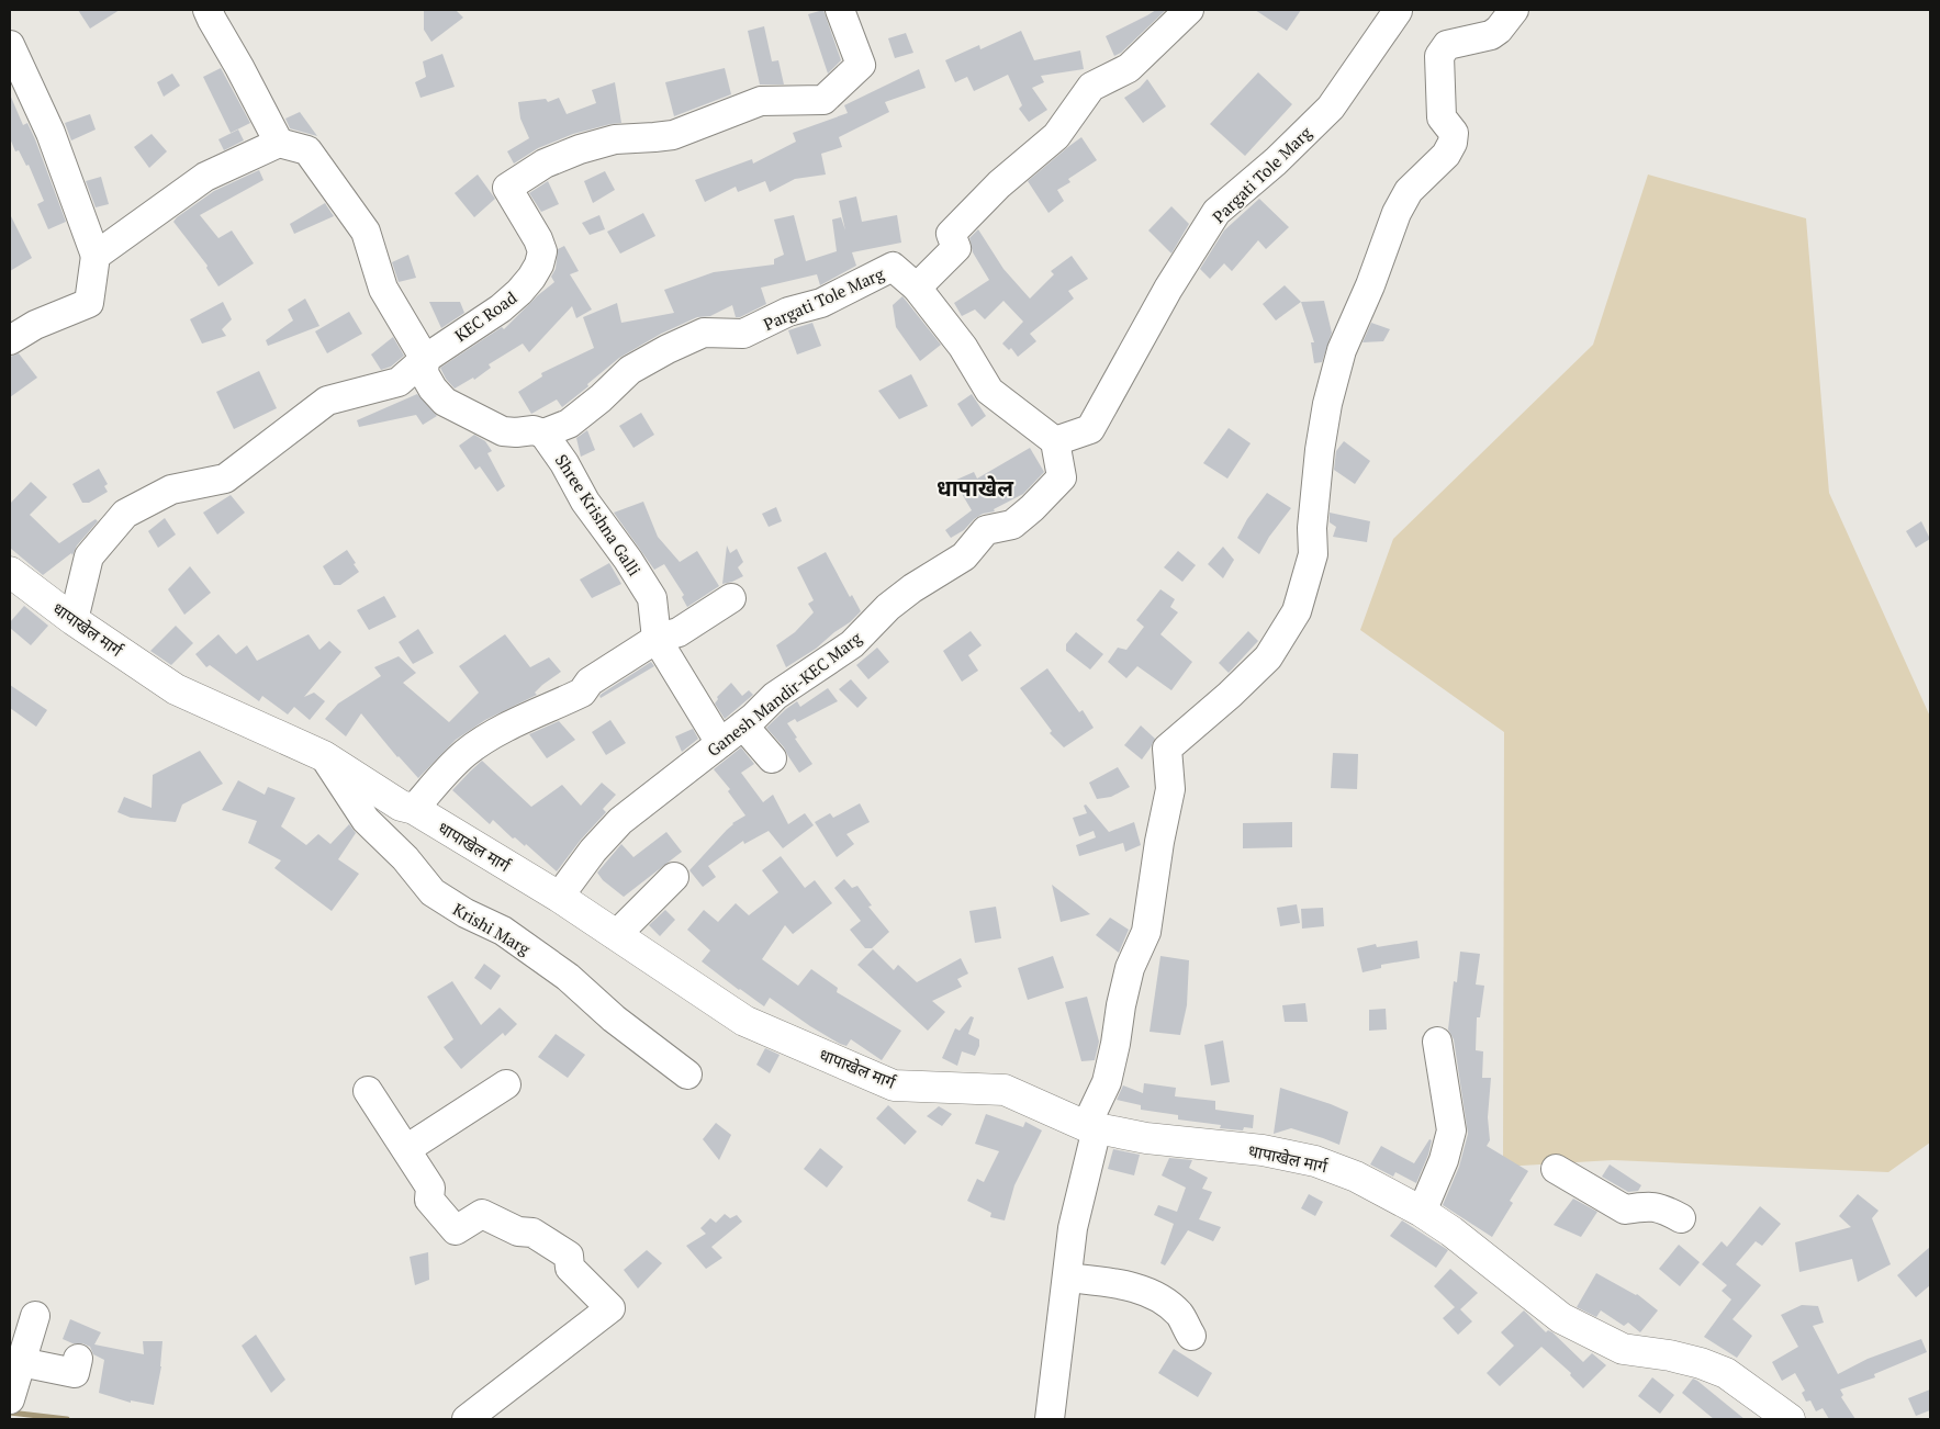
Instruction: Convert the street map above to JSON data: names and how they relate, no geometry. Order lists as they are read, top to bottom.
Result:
{
  "streets": {
    "main road": ["धापाखेल मार्ग"],
    "street": [
      "Pargati Tole Marg",
      "KEC Road",
      "Shree Krishna Galli",
      "Ganesh Mandir-KEC Marg",
      "Krishi Marg"
    ]
  },
  "crossings": [
    ["Pargati Tole Marg", "KEC Road"],
    ["Pargati Tole Marg", "Shree Krishna Galli"],
    ["Pargati Tole Marg", "Ganesh Mandir-KEC Marg"],
    ["KEC Road", "धापाखेल मार्ग"],
    ["Shree Krishna Galli", "Ganesh Mandir-KEC Marg"],
    ["धापाखेल मार्ग", "Ganesh Mandir-KEC Marg"],
    ["धापाखेल मार्ग", "Krishi Marg"]
  ],
  "districts": ["धापाखेल"]
}
